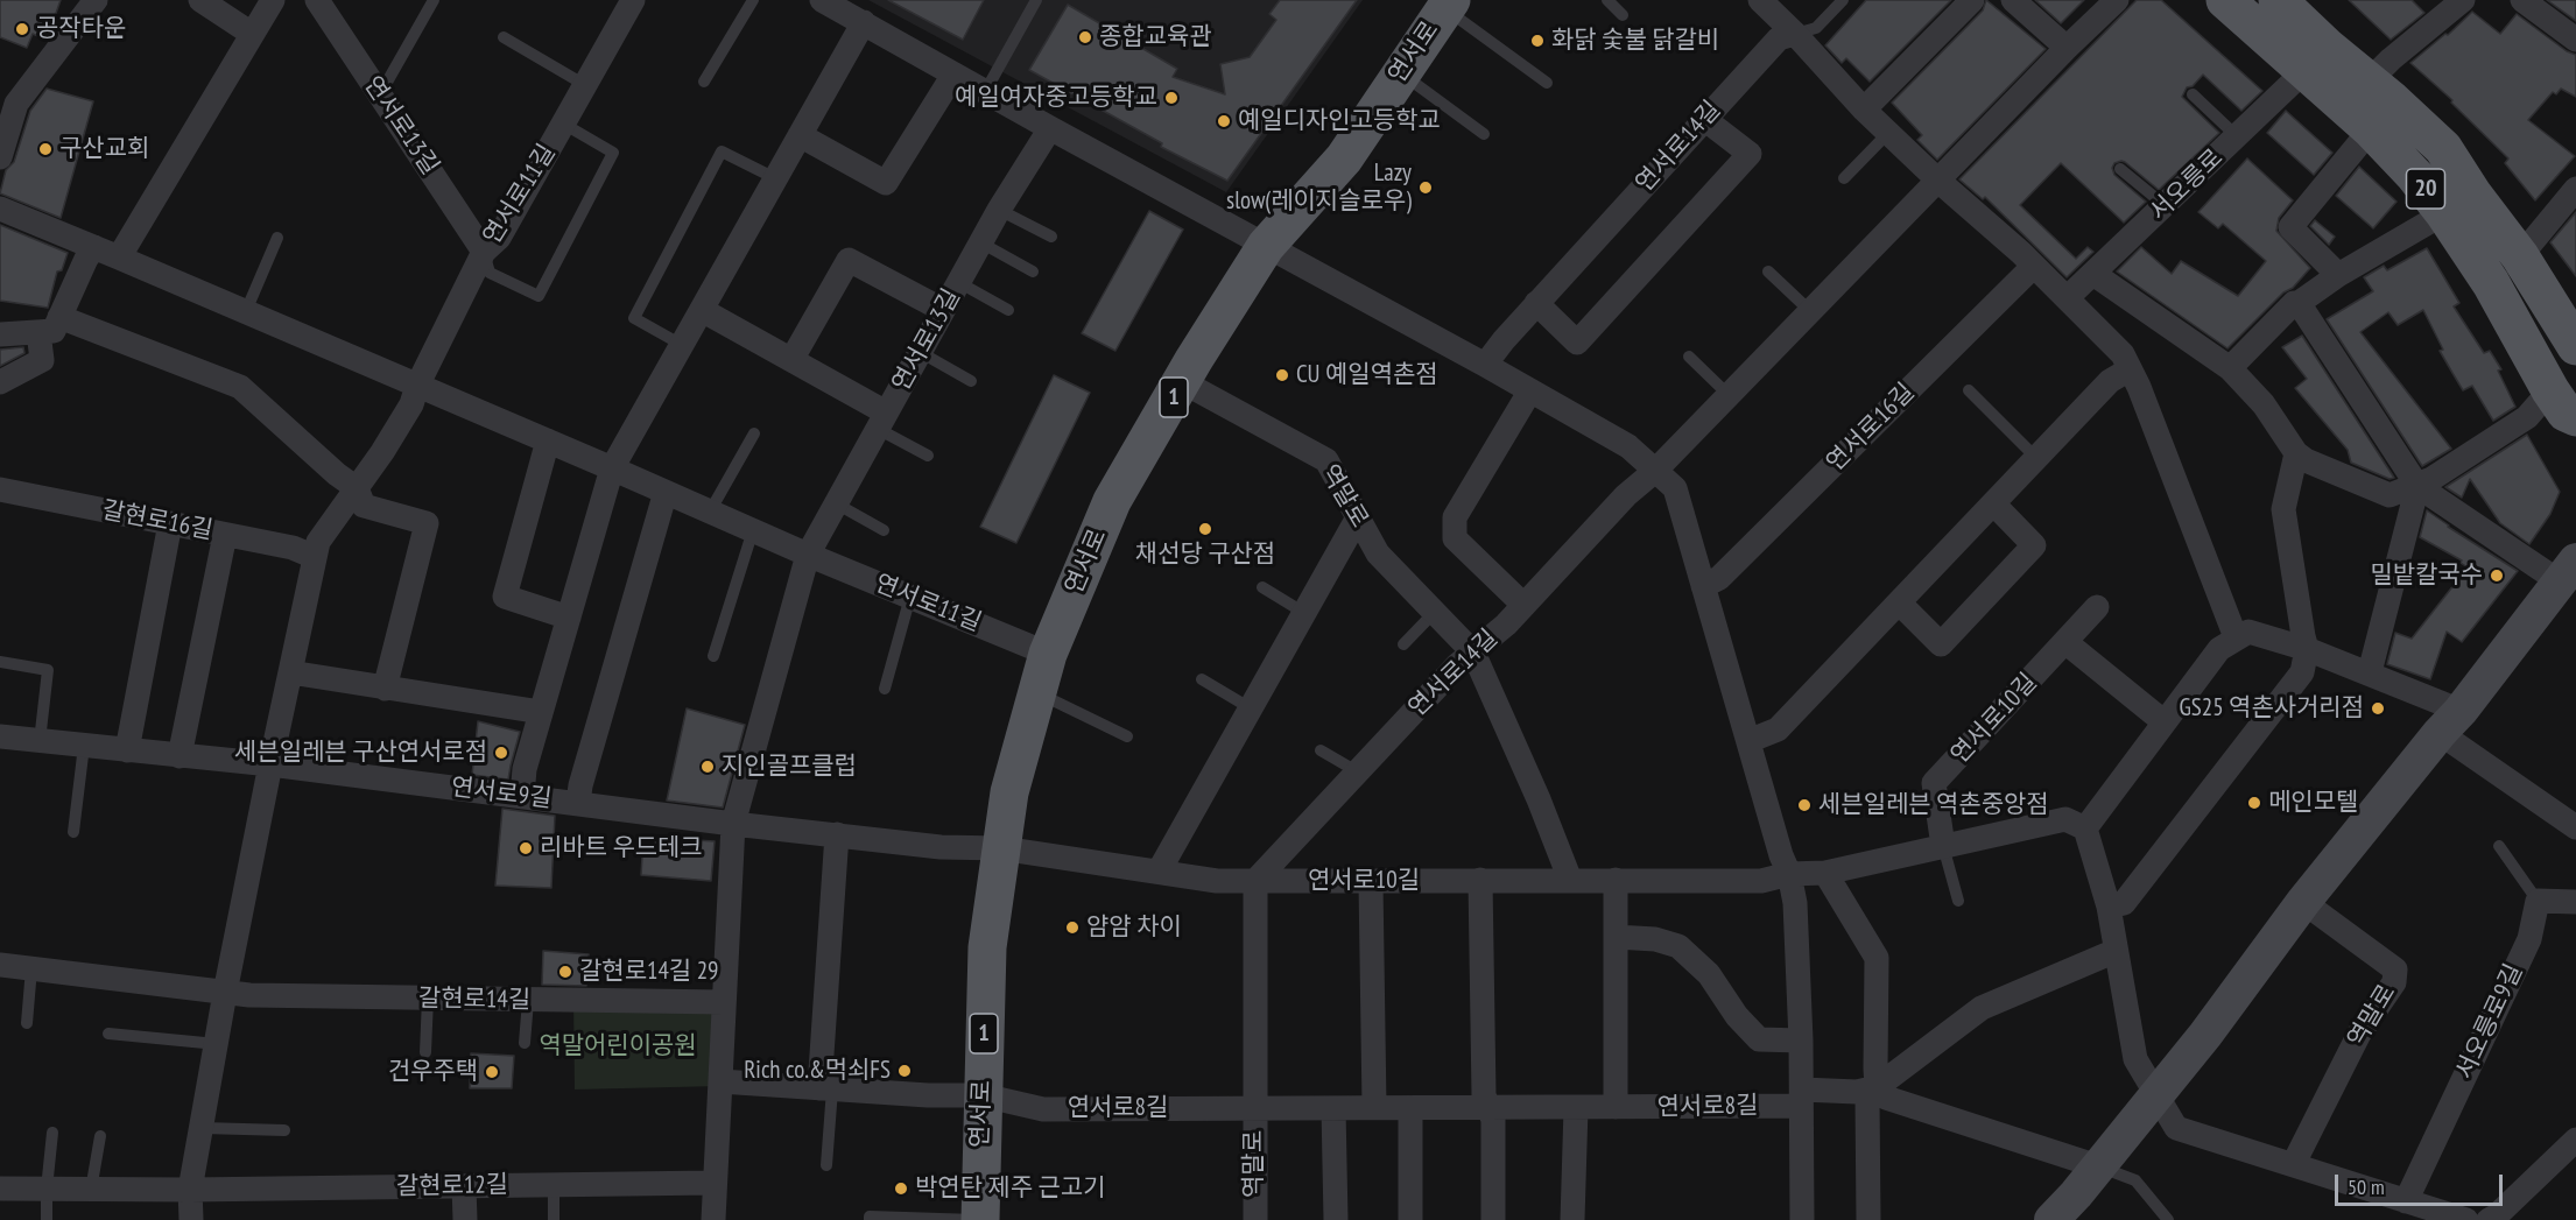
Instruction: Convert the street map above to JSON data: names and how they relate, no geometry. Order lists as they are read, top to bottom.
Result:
{
  "streets": {
    "main road": ["연서로", "20", "1"],
    "street": [
      "연서로13길",
      "연서로14길",
      "서오릉로",
      "연서로11길",
      "연서로16길",
      "역말로",
      "갈현로16길",
      "연서로10길",
      "연서로9길",
      "갈현로14길",
      "서오릉로9길",
      "연서로8길",
      "갈현로12길"
    ]
  },
  "crossings": [
    ["연서로", "연서로11길"],
    ["연서로", "역말로"],
    ["연서로", "연서로10길"],
    ["연서로", "연서로9길"],
    ["연서로", "연서로8길"],
    ["연서로13길", "연서로11길"],
    ["연서로14길", "역말로"],
    ["연서로14길", "연서로10길"],
    ["서오릉로", "20"],
    ["연서로11길", "갈현로16길"],
    ["역말로", "연서로8길"],
    ["연서로10길", "연서로9길"]
  ],
  "parks": ["역말어린이공원"],
  "places": [
    "공작타운",
    "종합교육관",
    "화닭 숯불 닭갈비",
    "예일여자중고등학교",
    "예일디자인고등학교",
    "구산교회",
    "Lazy slow(레이지슬로우)",
    "CU 예일역촌점",
    "채선당 구산점",
    "밀밭칼국수",
    "GS25 역촌사거리점",
    "세븐일레븐 구산연서로점",
    "지인골프클럽",
    "메인모텔",
    "세븐일레븐 역촌중앙점",
    "리바트 우드테크",
    "얌얌 차이",
    "갈현로14길 29",
    "Rich co.&먹쇠FS",
    "건우주택",
    "박연탄 제주 근고기"
  ],
  "scale_bar": "50 m"
}
